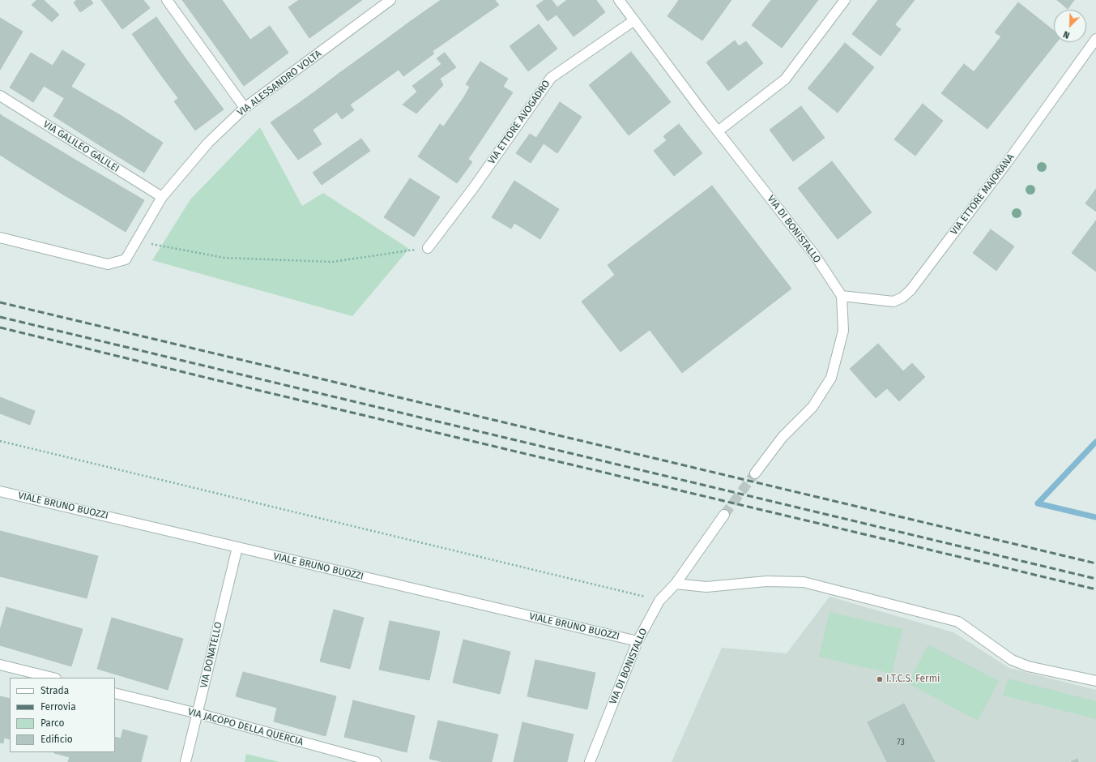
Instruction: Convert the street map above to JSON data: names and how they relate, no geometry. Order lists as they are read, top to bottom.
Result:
{
  "streets": {
    "street": [
      "VIA ALESSANDRO VOLTA",
      "VIA ETTORE AVOGADRO",
      "VIA GALILEO GALILEI",
      "VIA ETTORE MAJORANA",
      "VIA DI BONISTALLO",
      "VIALE BRUNO BUOZZI",
      "VIA DONATELLO",
      "VIA JACOPO DELLA QUERCIA"
    ]
  },
  "crossings": [
    ["VIA ALESSANDRO VOLTA", "VIA GALILEO GALILEI"],
    ["VIA ETTORE AVOGADRO", "VIA DI BONISTALLO"],
    ["VIA ETTORE MAJORANA", "VIA DI BONISTALLO"],
    ["VIA DI BONISTALLO", "VIALE BRUNO BUOZZI"],
    ["VIALE BRUNO BUOZZI", "VIA DONATELLO"],
    ["VIA DONATELLO", "VIA JACOPO DELLA QUERCIA"]
  ],
  "places": ["I.T.C.S. Fermi"],
  "house_numbers": ["73"],
  "legend": [
    "Strada",
    "Ferrovia",
    "Parco",
    "Edificio"
  ],
  "north": "bottom left"
}
